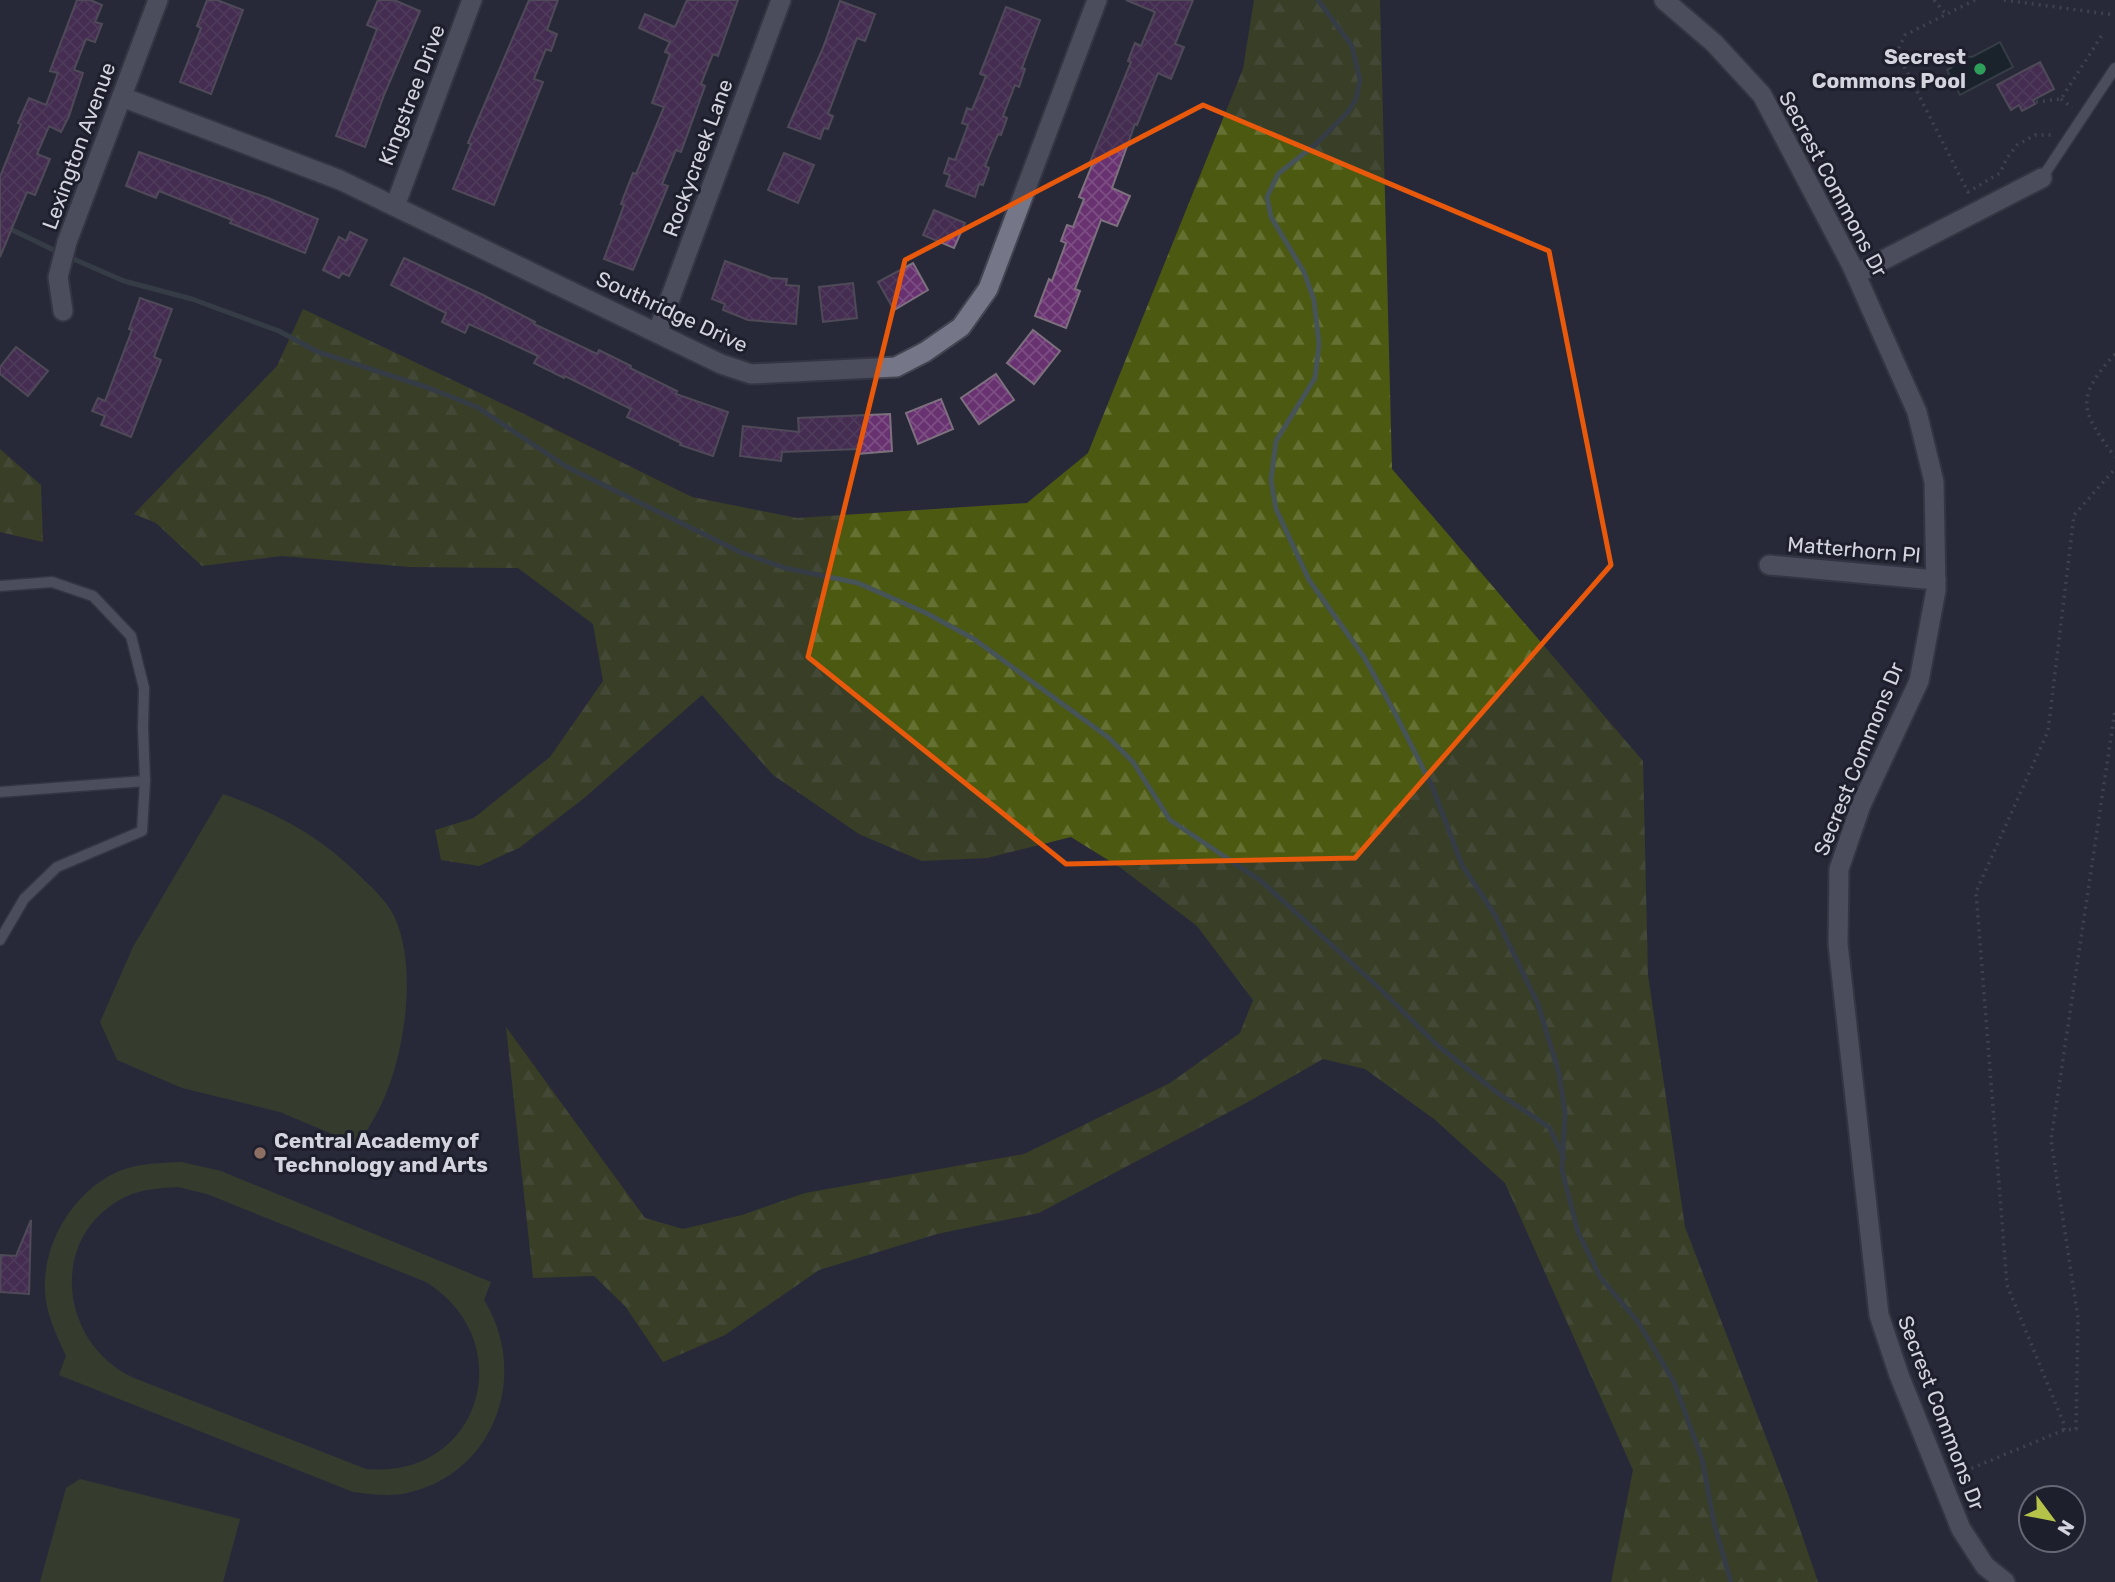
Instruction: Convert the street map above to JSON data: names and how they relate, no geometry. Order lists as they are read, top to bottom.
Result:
{
  "streets": {
    "street": [
      "Kingstree Drive",
      "Lexington Avenue",
      "Rockycreek Lane",
      "Secrest Commons Dr",
      "Southridge Drive",
      "Matterhorn Pl"
    ]
  },
  "crossings": [
    ["Kingstree Drive", "Southridge Drive"],
    ["Lexington Avenue", "Southridge Drive"],
    ["Rockycreek Lane", "Southridge Drive"],
    ["Secrest Commons Dr", "Matterhorn Pl"]
  ],
  "places": ["Secrest Commons Pool", "Central Academy of Technology and Arts"],
  "north": "bottom right"
}
